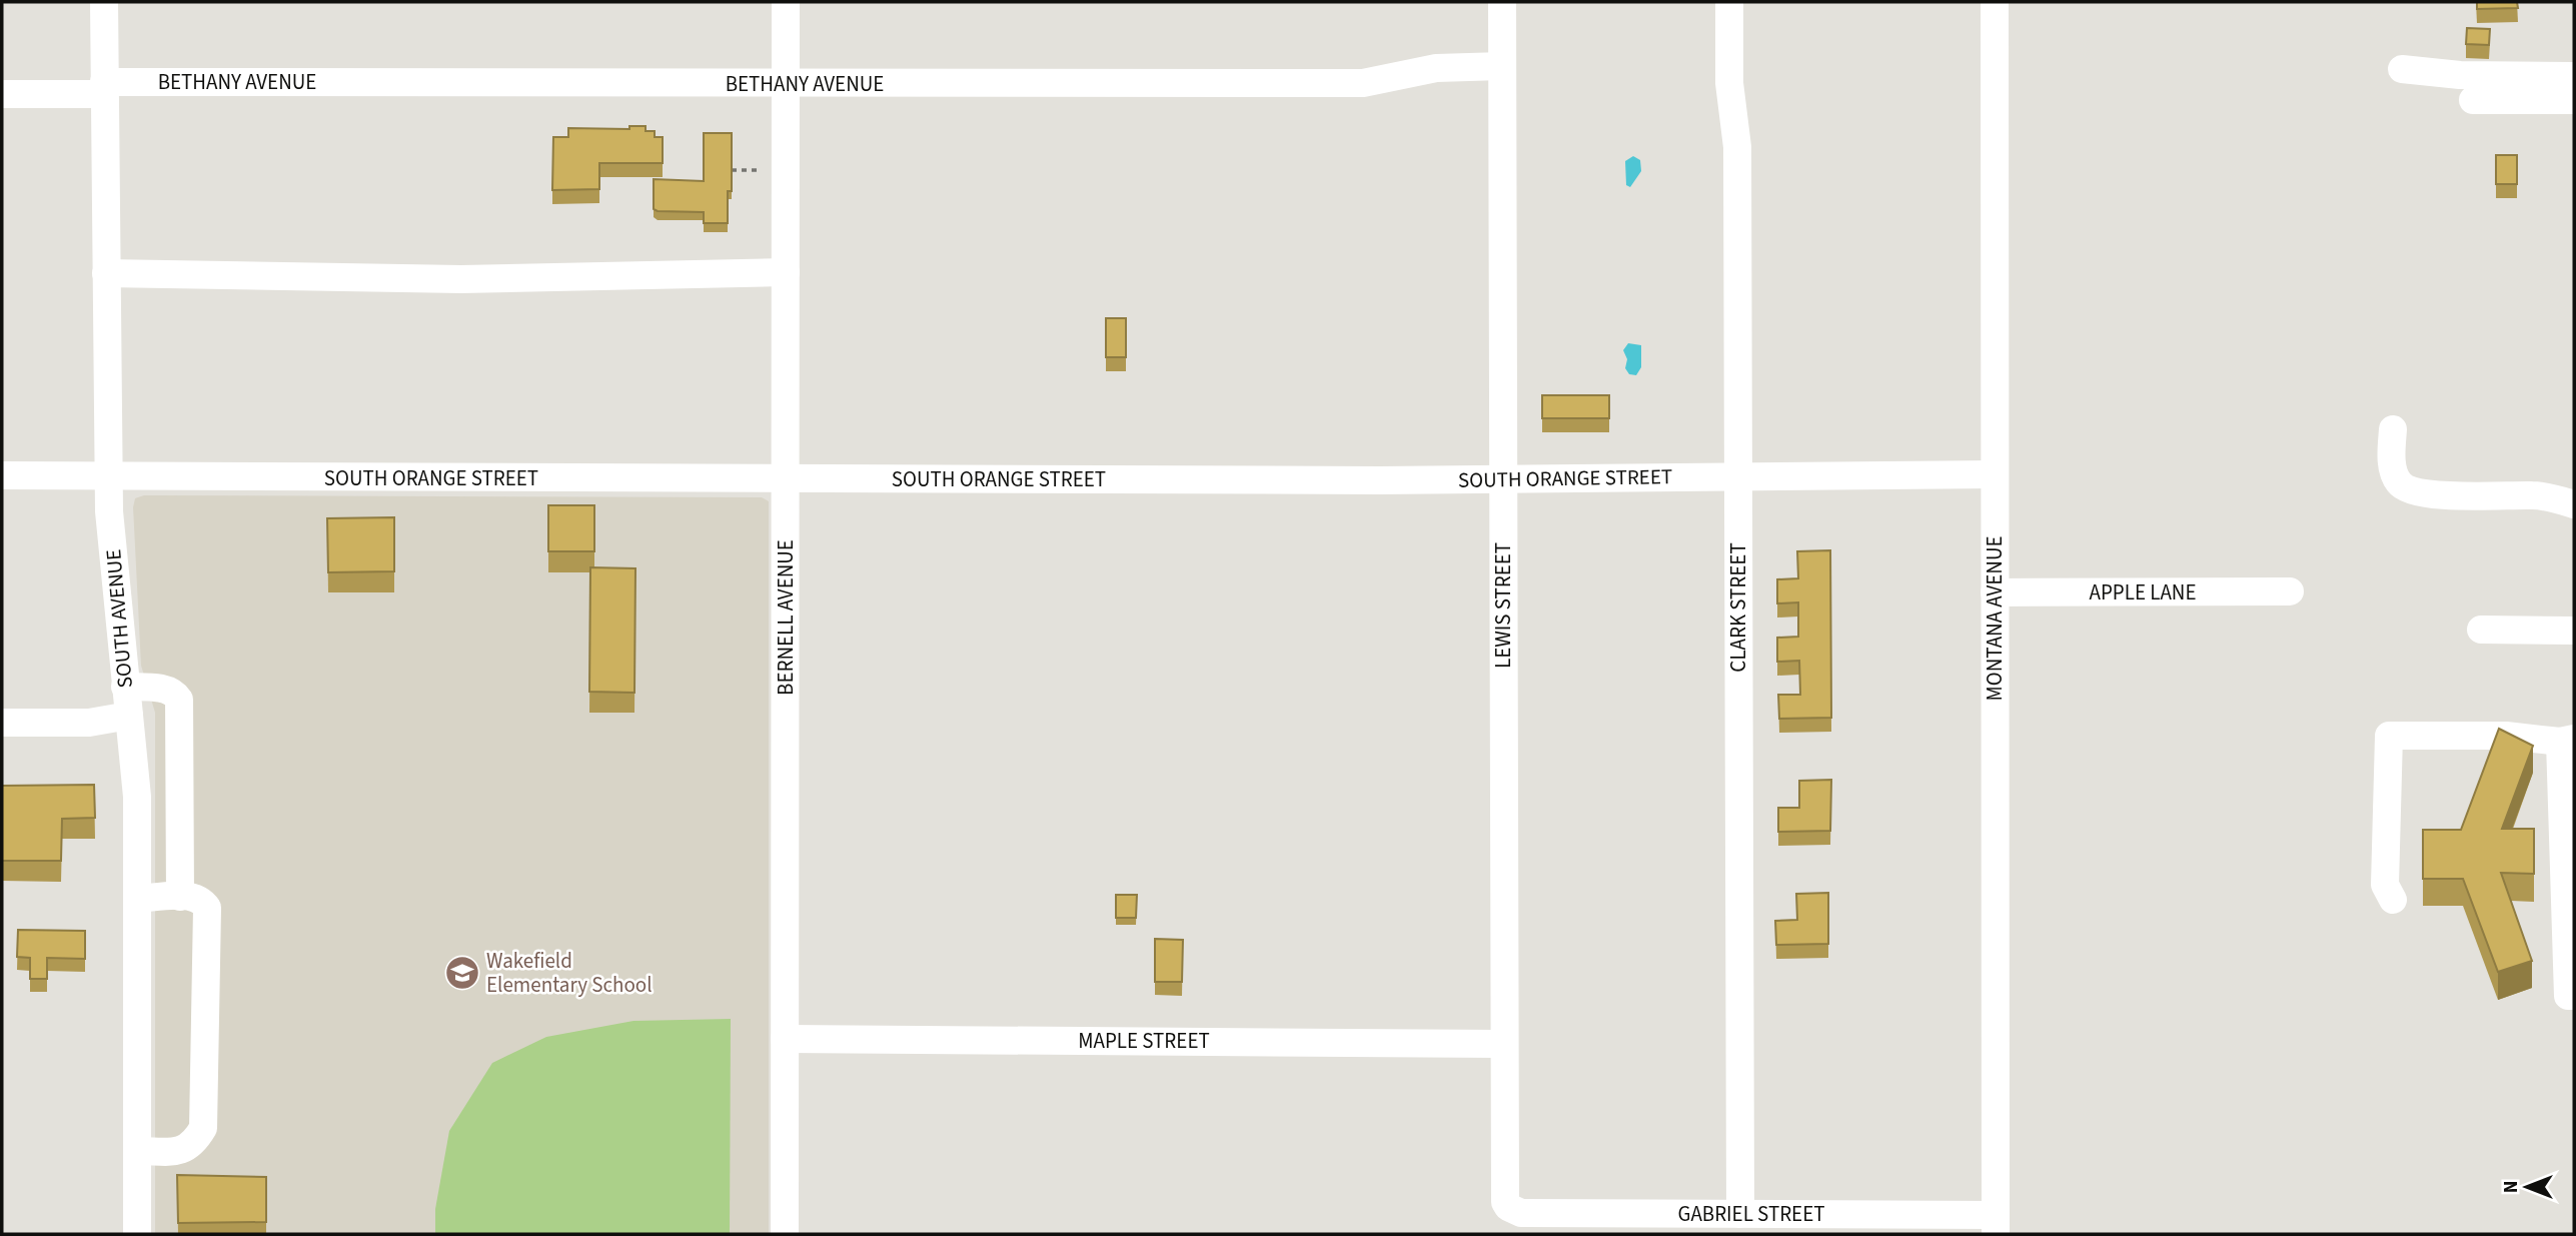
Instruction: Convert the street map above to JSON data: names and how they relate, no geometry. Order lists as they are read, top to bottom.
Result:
{
  "streets": {
    "street": [
      "BETHANY AVENUE",
      "SOUTH ORANGE STREET",
      "APPLE LANE",
      "LEWIS STREET",
      "CLARK STREET",
      "BERNELL AVENUE",
      "SOUTH AVENUE",
      "MONTANA AVENUE",
      "MAPLE STREET",
      "GABRIEL STREET"
    ]
  },
  "crossings": [
    ["BETHANY AVENUE", "LEWIS STREET"],
    ["BETHANY AVENUE", "BERNELL AVENUE"],
    ["BETHANY AVENUE", "SOUTH AVENUE"],
    ["SOUTH ORANGE STREET", "LEWIS STREET"],
    ["SOUTH ORANGE STREET", "CLARK STREET"],
    ["SOUTH ORANGE STREET", "BERNELL AVENUE"],
    ["SOUTH ORANGE STREET", "SOUTH AVENUE"],
    ["SOUTH ORANGE STREET", "MONTANA AVENUE"],
    ["APPLE LANE", "MONTANA AVENUE"],
    ["LEWIS STREET", "MAPLE STREET"],
    ["LEWIS STREET", "GABRIEL STREET"],
    ["CLARK STREET", "GABRIEL STREET"],
    ["BERNELL AVENUE", "MAPLE STREET"],
    ["MONTANA AVENUE", "GABRIEL STREET"]
  ],
  "places": {
    "school or university": ["Wakefield Elementary School"]
  },
  "north": "left"
}
